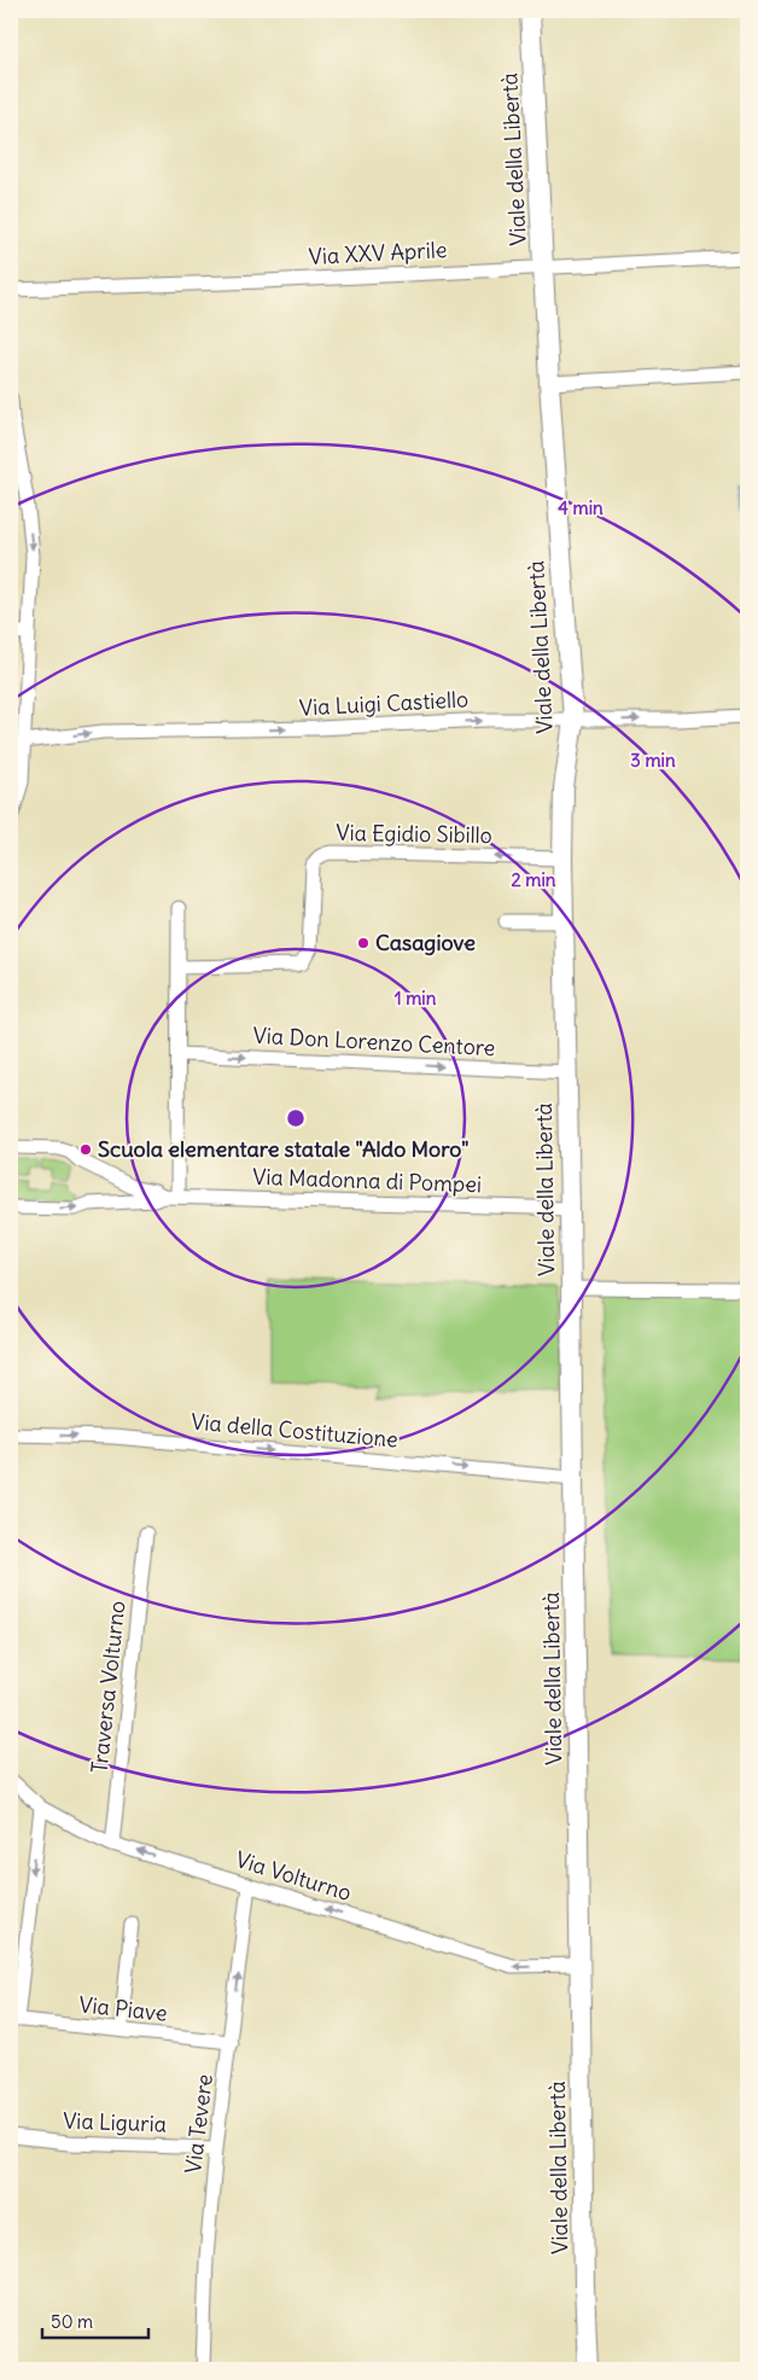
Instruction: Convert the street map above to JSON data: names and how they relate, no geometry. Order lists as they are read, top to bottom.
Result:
{
  "streets": {
    "street": [
      "Viale della Libertà",
      "Via XXV Aprile",
      "Via Luigi Castiello",
      "Via Egidio Sibillo",
      "Via Don Lorenzo Centore",
      "Via Madonna di Pompei",
      "Via della Costituzione",
      "Traversa Volturno",
      "Via Volturno",
      "Via Piave",
      "Via Liguria",
      "Via Tevere"
    ]
  },
  "crossings": [
    ["Viale della Libertà", "Via XXV Aprile"],
    ["Viale della Libertà", "Via Luigi Castiello"],
    ["Viale della Libertà", "Via Egidio Sibillo"],
    ["Viale della Libertà", "Via Don Lorenzo Centore"],
    ["Viale della Libertà", "Via Madonna di Pompei"],
    ["Viale della Libertà", "Via della Costituzione"],
    ["Viale della Libertà", "Via Volturno"],
    ["Traversa Volturno", "Via Volturno"],
    ["Via Volturno", "Via Tevere"],
    ["Via Piave", "Via Tevere"],
    ["Via Liguria", "Via Tevere"]
  ],
  "one_way": [
    "Via Luigi Castiello",
    "Via Egidio Sibillo",
    "Via Don Lorenzo Centore",
    "Via della Costituzione",
    "Via Volturno"
  ],
  "places": ["Casagiove", "Scuola elementare statale \"Aldo Moro\""],
  "scale_bar": "50 m",
  "rings": [
    "4 min",
    "3 min",
    "2 min",
    "1 min"
  ]
}
